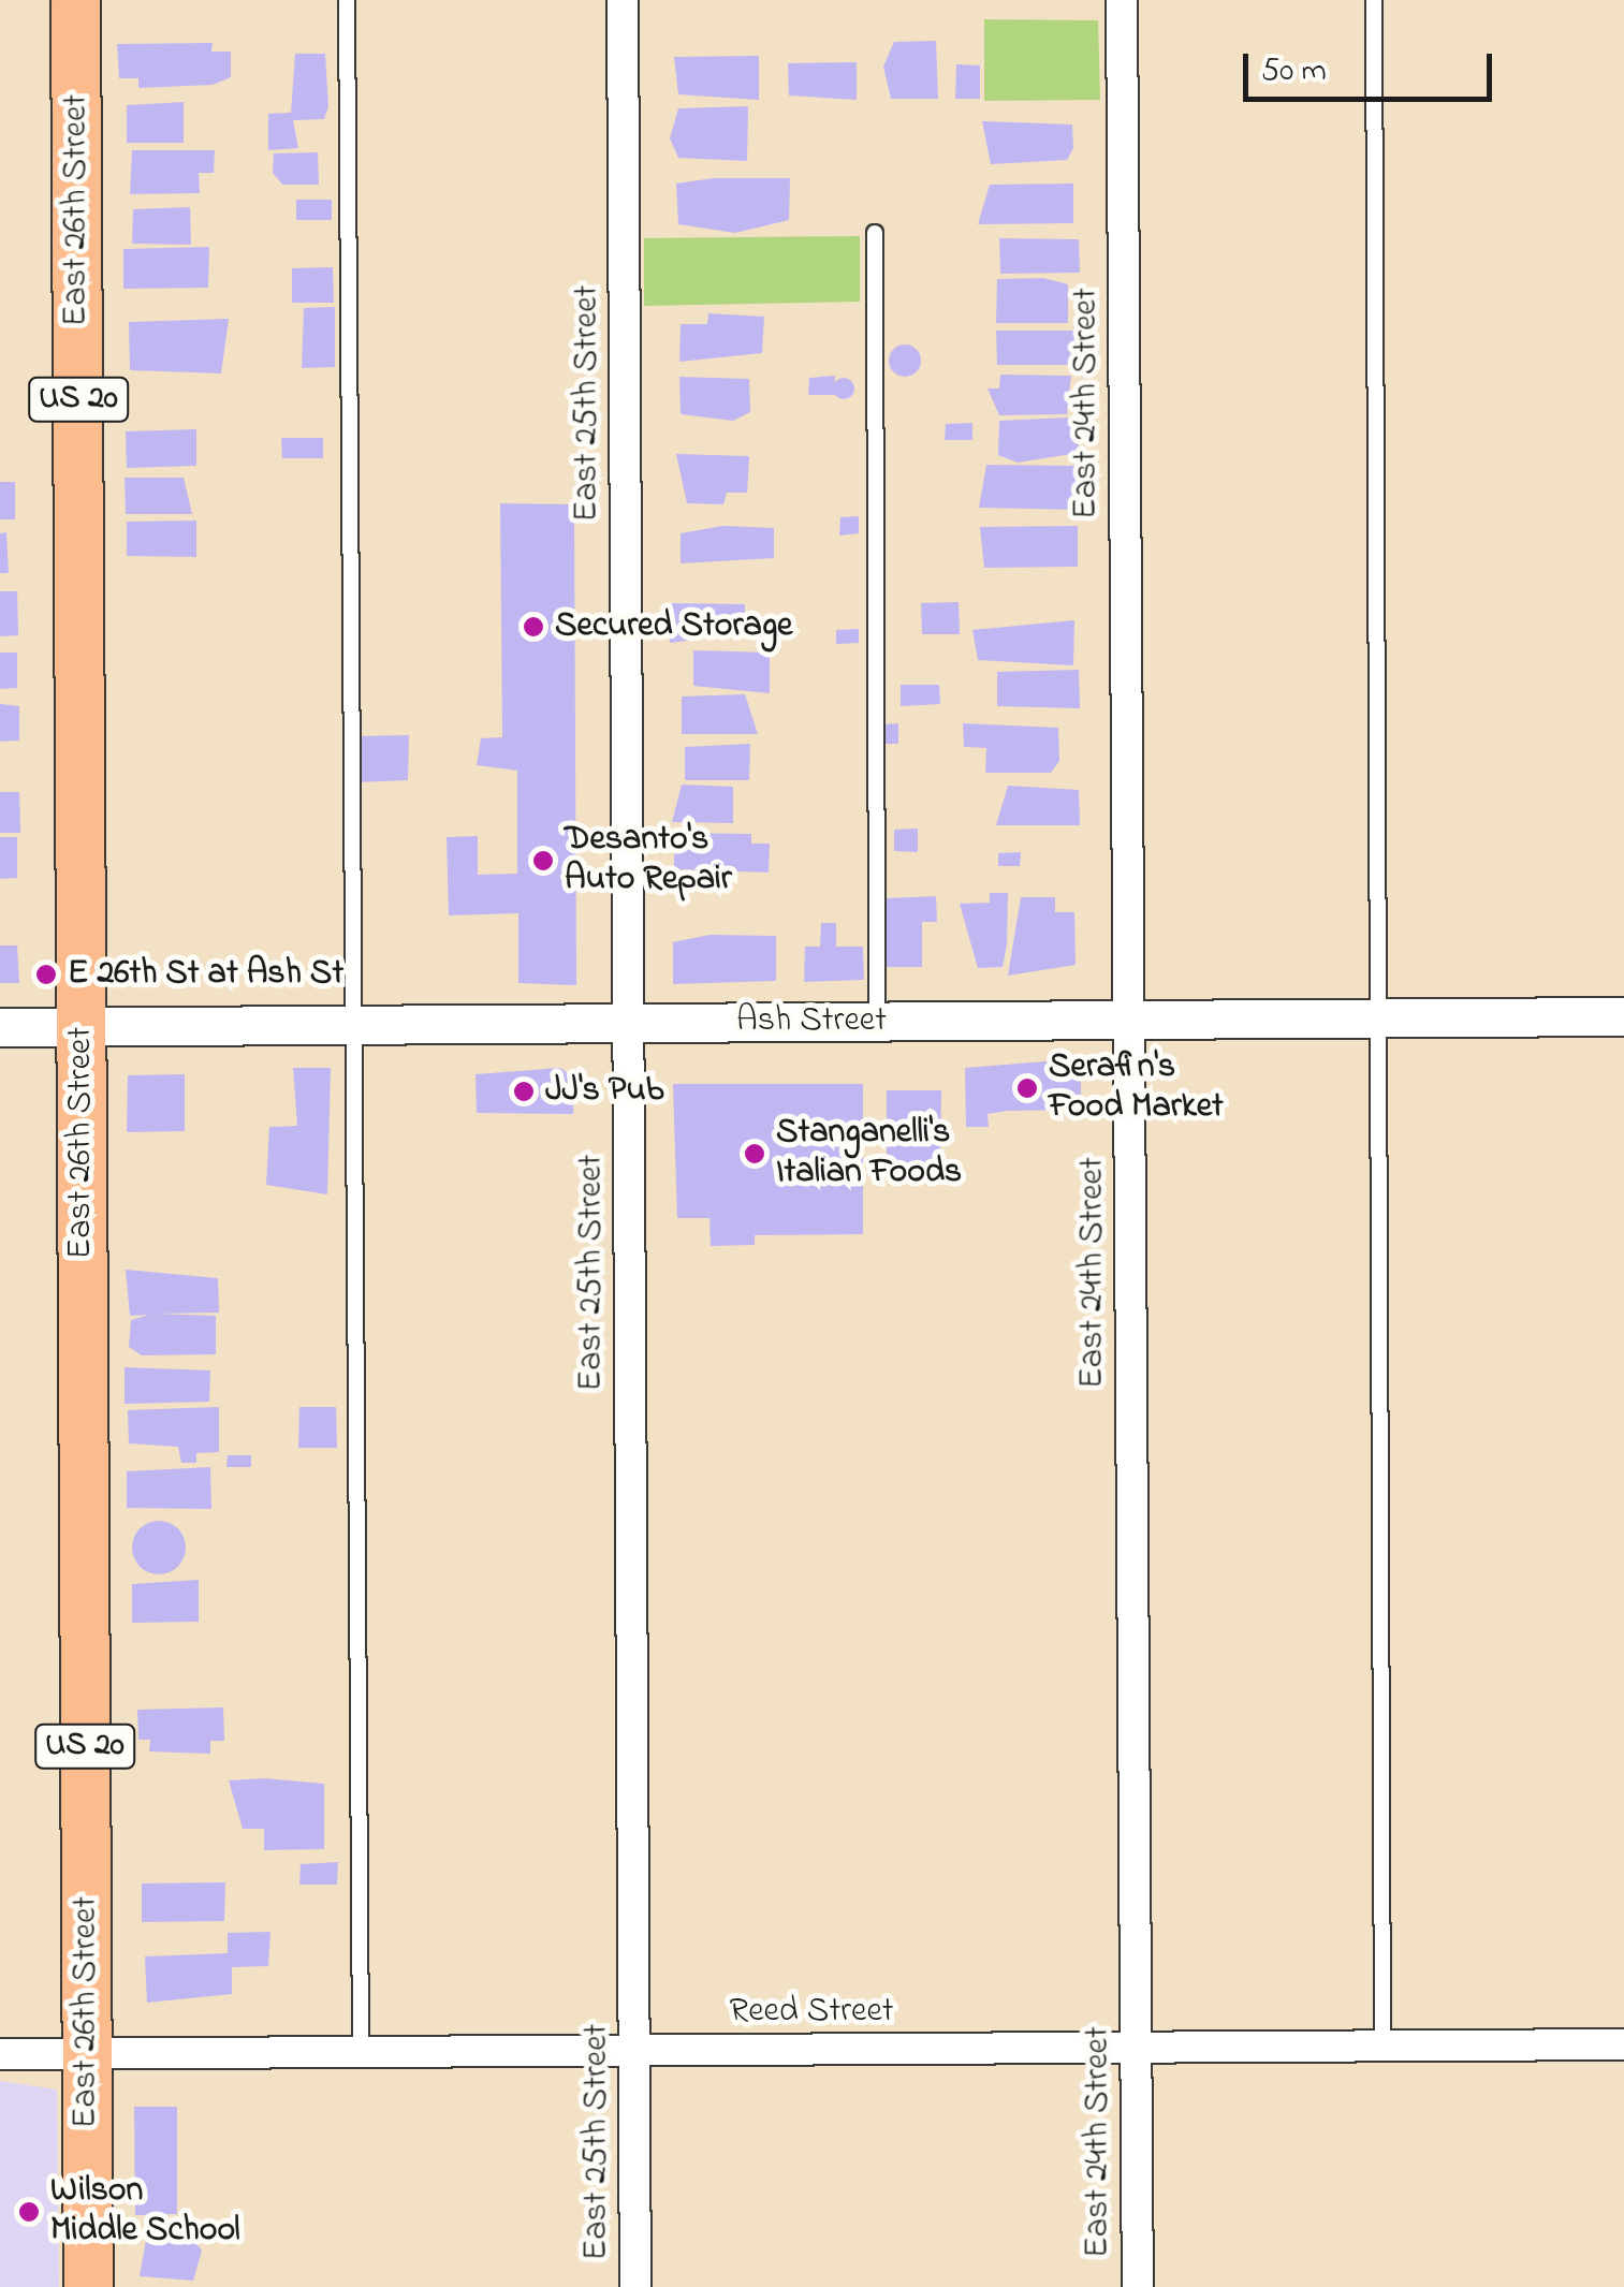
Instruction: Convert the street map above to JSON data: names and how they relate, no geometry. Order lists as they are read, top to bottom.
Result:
{
  "streets": {
    "main road": ["East 26th Street", "US 20"],
    "street": [
      "East 25th Street",
      "East 24th Street",
      "Ash Street",
      "Reed Street"
    ]
  },
  "crossings": [
    ["East 26th Street", "Ash Street"],
    ["East 26th Street", "Reed Street"],
    ["East 25th Street", "Ash Street"],
    ["East 25th Street", "Reed Street"],
    ["East 24th Street", "Ash Street"],
    ["East 24th Street", "Reed Street"]
  ],
  "places": [
    "Secured Storage",
    "Desanto's Auto Repair",
    "E 26th St at Ash St",
    "Serafin's Food Market",
    "JJ's Pub",
    "Stanganelli's Italian Foods",
    "Wilson Middle School"
  ],
  "scale_bar": "50 m"
}
